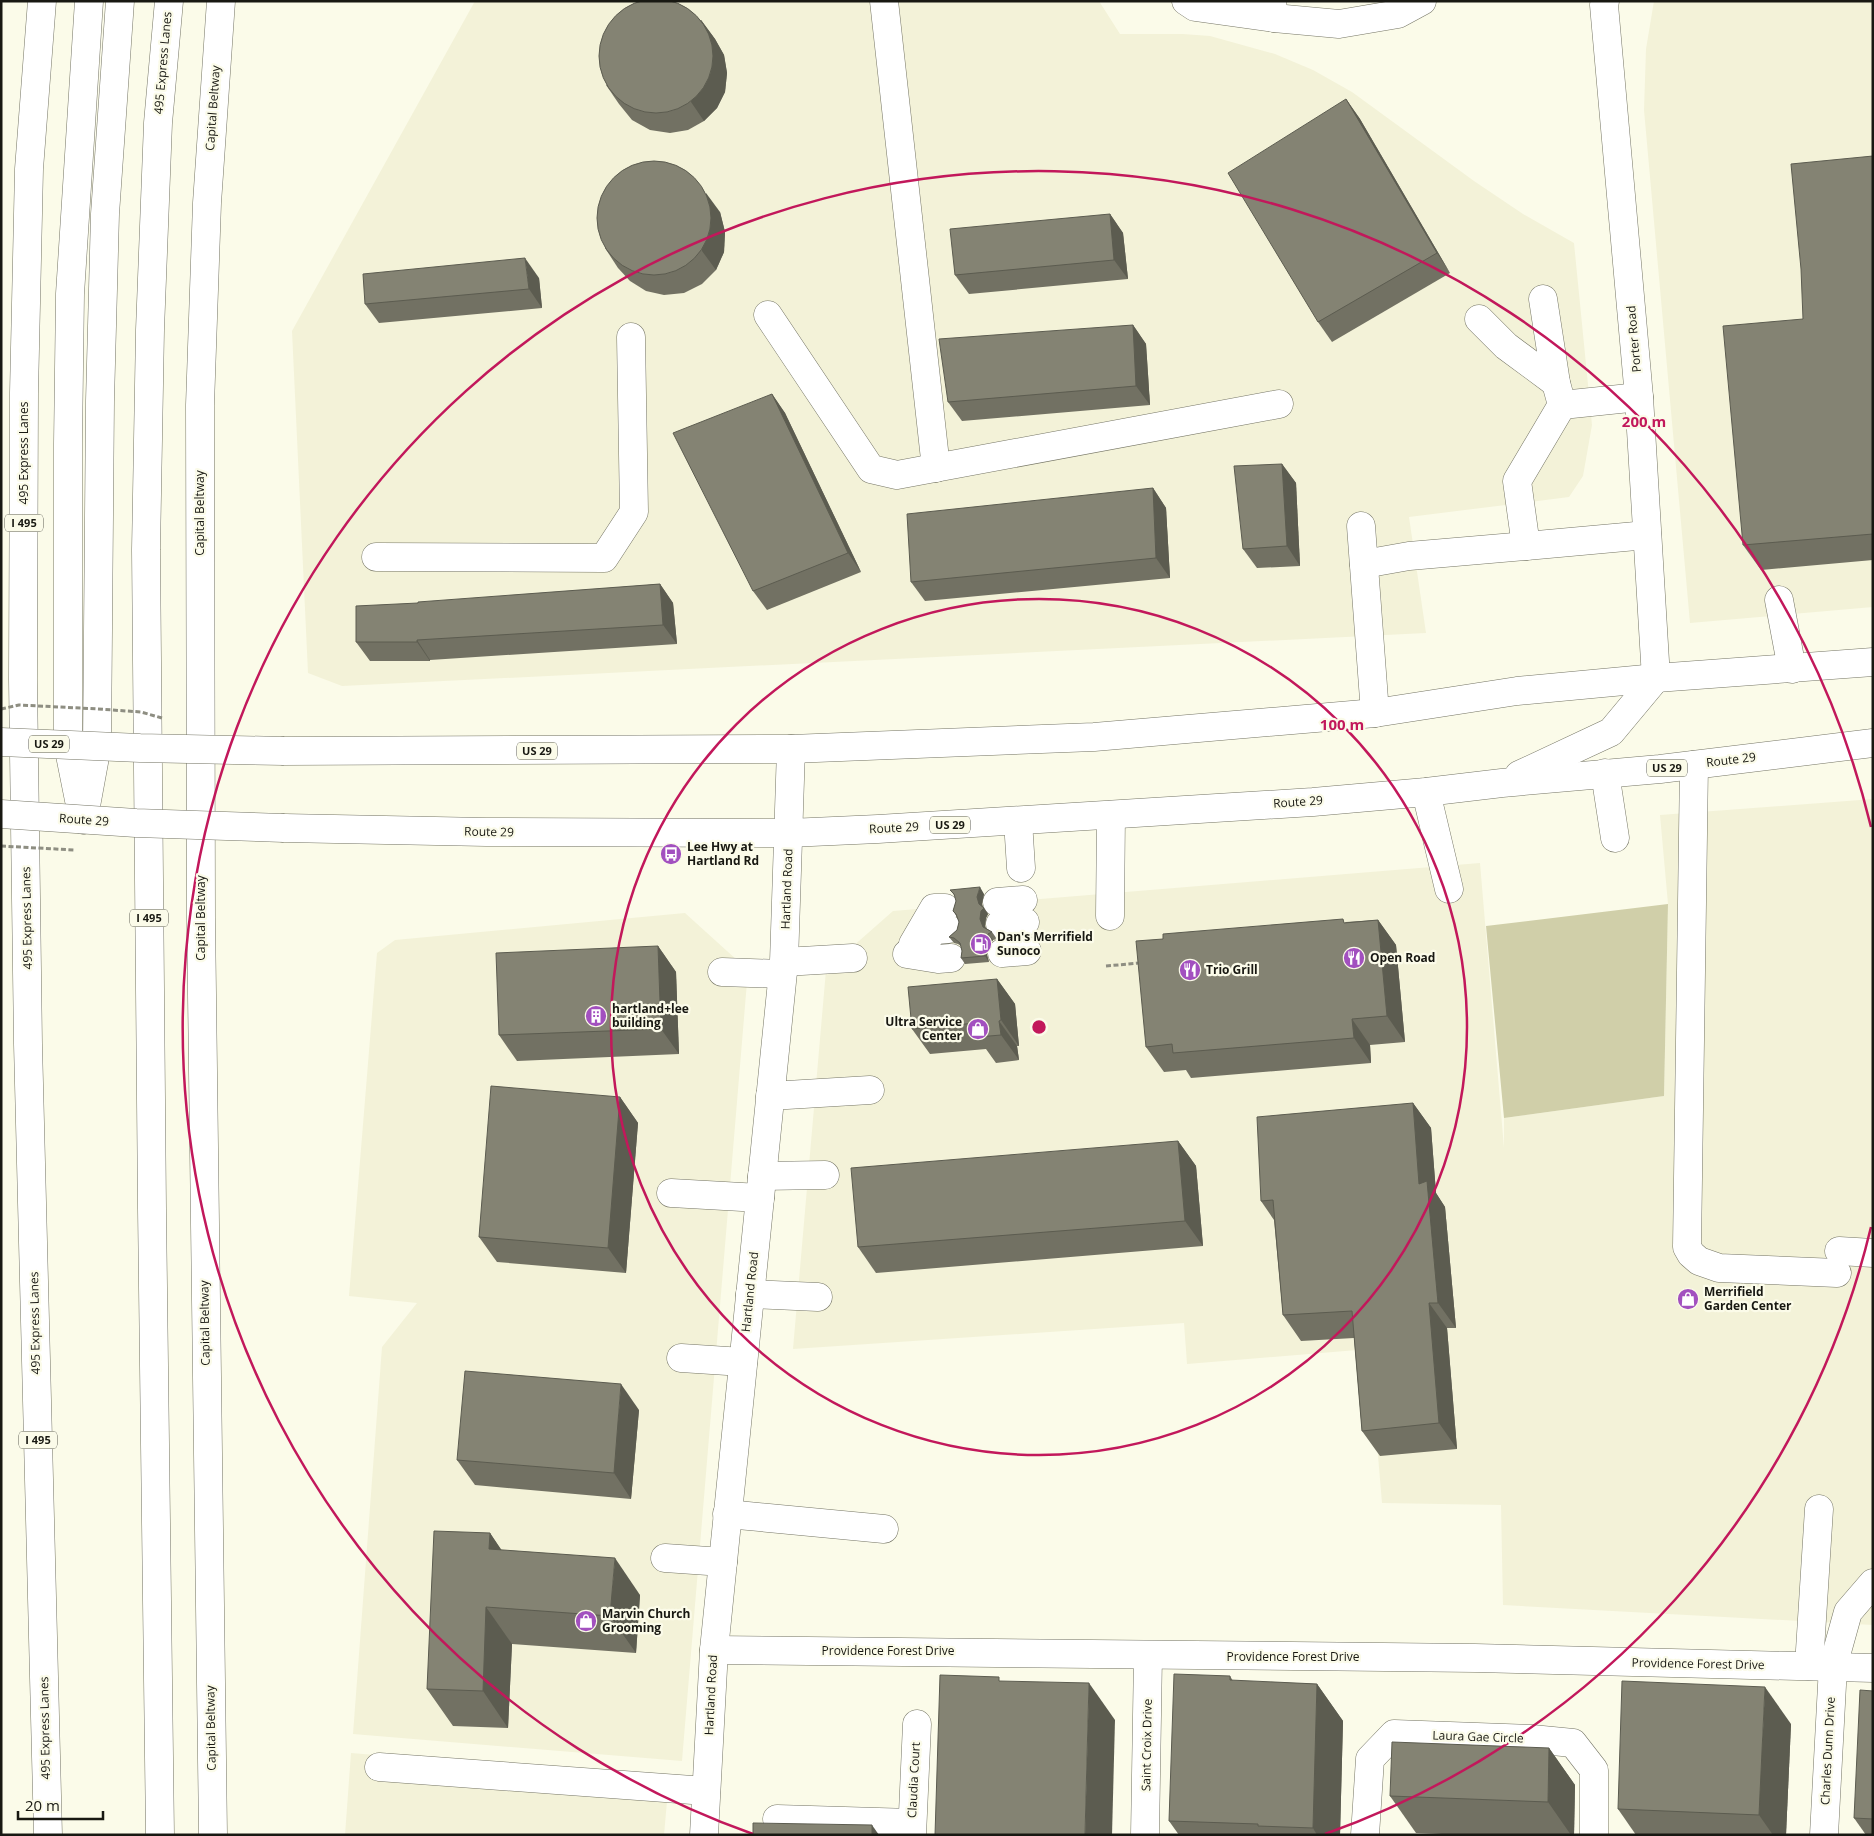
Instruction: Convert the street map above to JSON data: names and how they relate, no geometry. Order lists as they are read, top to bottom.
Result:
{
  "streets": {
    "main road": [
      "495 Express Lanes",
      "Capital Beltway",
      "Porter Road",
      "I 495",
      "US 29",
      "Route 29",
      "Hartland Road",
      "Providence Forest Drive",
      "Laura Gae Circle",
      "Saint Croix Drive",
      "Charles Dunn Drive",
      "Claudia Court"
    ]
  },
  "crossings": [
    ["Porter Road", "US 29"],
    ["US 29", "Hartland Road"],
    ["Route 29", "Hartland Road"],
    ["Hartland Road", "Providence Forest Drive"],
    ["Providence Forest Drive", "Saint Croix Drive"],
    ["Providence Forest Drive", "Charles Dunn Drive"]
  ],
  "places": {
    "bus stop": ["Lee Hwy at Hartland Rd"],
    "fuel station": ["Dan's Merrifield Sunoco"],
    "restaurant": ["Open Road", "Trio Grill"],
    "building": ["hartland+lee building"],
    "shop": ["Ultra Service Center", "Merrifield Garden Center", "Marvin Church Grooming"]
  },
  "scale_bar": "20 m",
  "rings": ["200 m", "100 m"]
}
